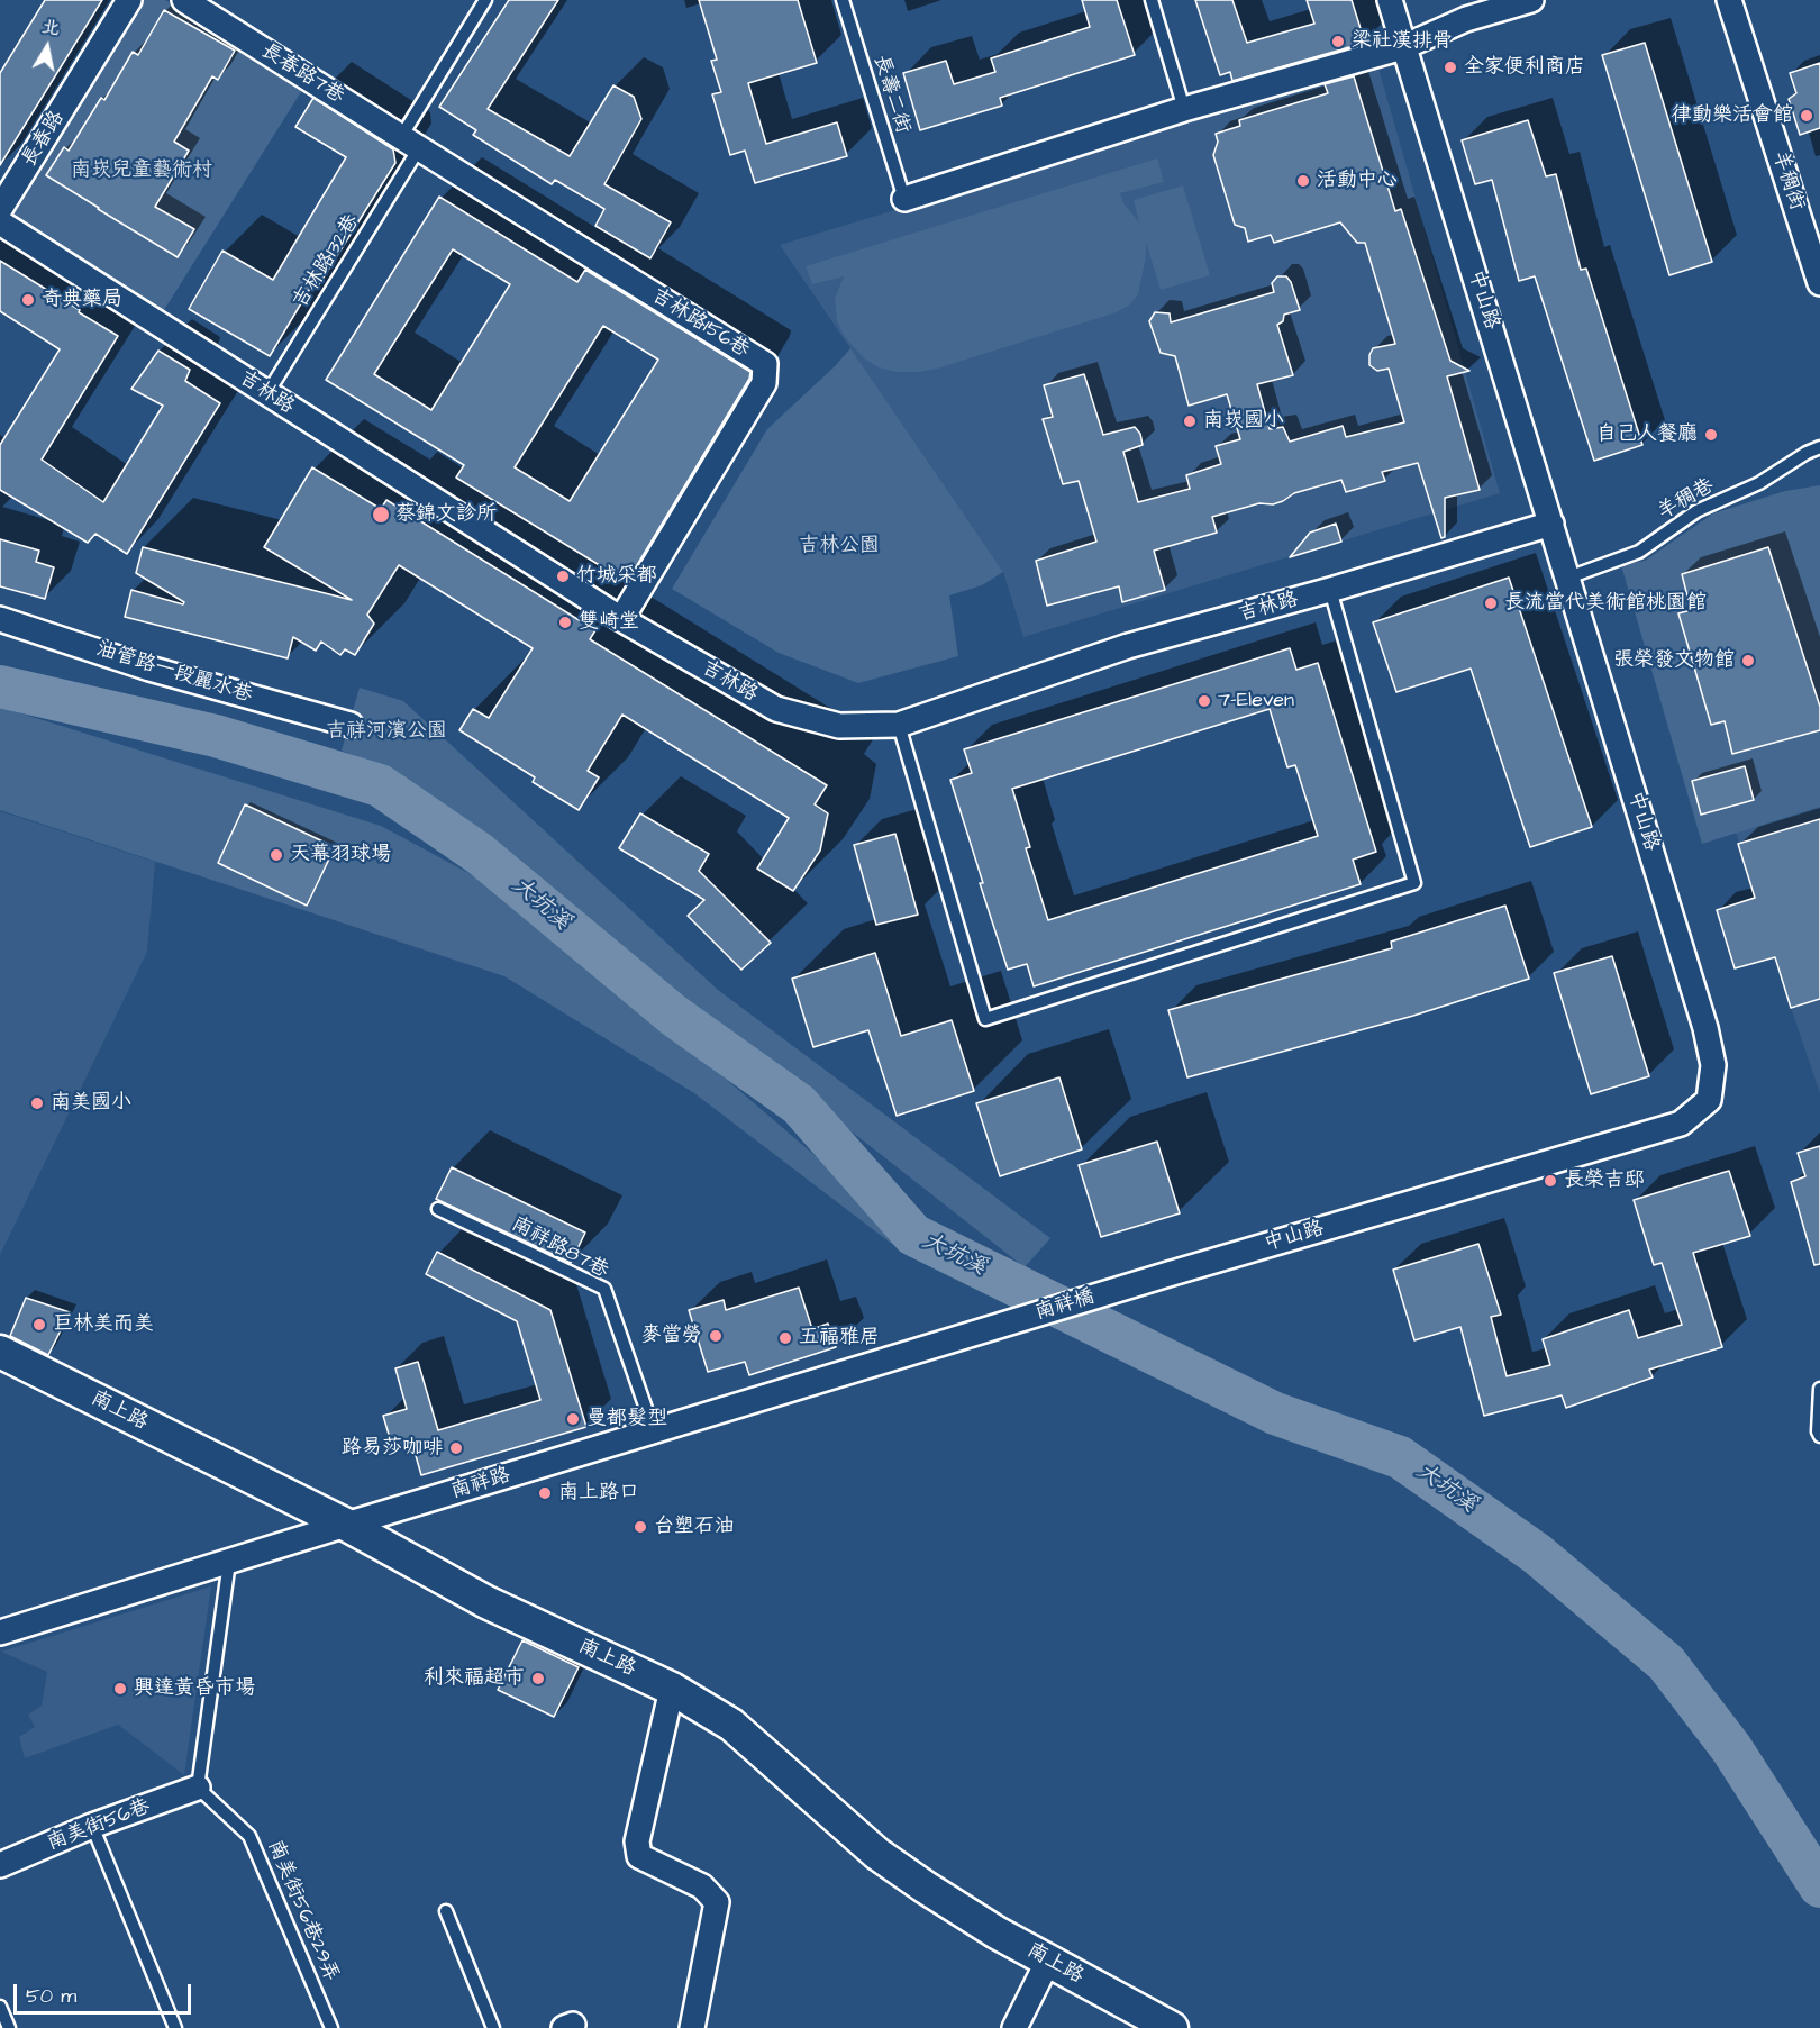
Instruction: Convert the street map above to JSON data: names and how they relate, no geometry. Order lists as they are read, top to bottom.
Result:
{
  "streets": {
    "street": [
      "長春路7巷",
      "長春路",
      "羊稠街",
      "中山路",
      "吉林路156巷",
      "吉林路",
      "油管路一段麗水巷",
      "南祥橋",
      "南上路",
      "南祥路",
      "南美街56巷"
    ],
    "lane": [
      "長壽二街",
      "吉林路132巷",
      "羊稠巷",
      "南祥路87巷",
      "南美街56巷29弄"
    ]
  },
  "crossings": [
    ["長春路7巷", "吉林路132巷"],
    ["長春路7巷", "吉林路156巷"],
    ["吉林路132巷", "吉林路156巷"],
    ["吉林路132巷", "吉林路"],
    ["中山路", "吉林路"],
    ["中山路", "羊稠巷"],
    ["中山路", "南祥橋"],
    ["吉林路156巷", "吉林路"],
    ["南祥路87巷", "南祥路"],
    ["南祥橋", "南祥路"],
    ["南上路", "南祥路"],
    ["南美街56巷", "南美街56巷29弄"]
  ],
  "water": ["大坑溪"],
  "parks": ["南崁兒童藝術村", "吉林公園", "吉祥河濱公園"],
  "places": [
    "梁社漢排骨",
    "全家便利商店",
    "律動樂活會館",
    "活動中心",
    "奇典藥局",
    "南崁國小",
    "自己人餐廳",
    "蔡錦文診所",
    "竹城采都",
    "長流當代美術館桃園館",
    "雙崎堂",
    "張榮發文物館",
    "7-Eleven",
    "天幕羽球場",
    "南美國小",
    "長榮吉邸",
    "巨林美而美",
    "麥當勞",
    "五福雅居",
    "曼都髮型",
    "路易莎咖啡",
    "南上路口",
    "台塑石油",
    "利來福超市",
    "興達黃昏市場"
  ],
  "scale_bar": "50 m",
  "north": "top"
}
